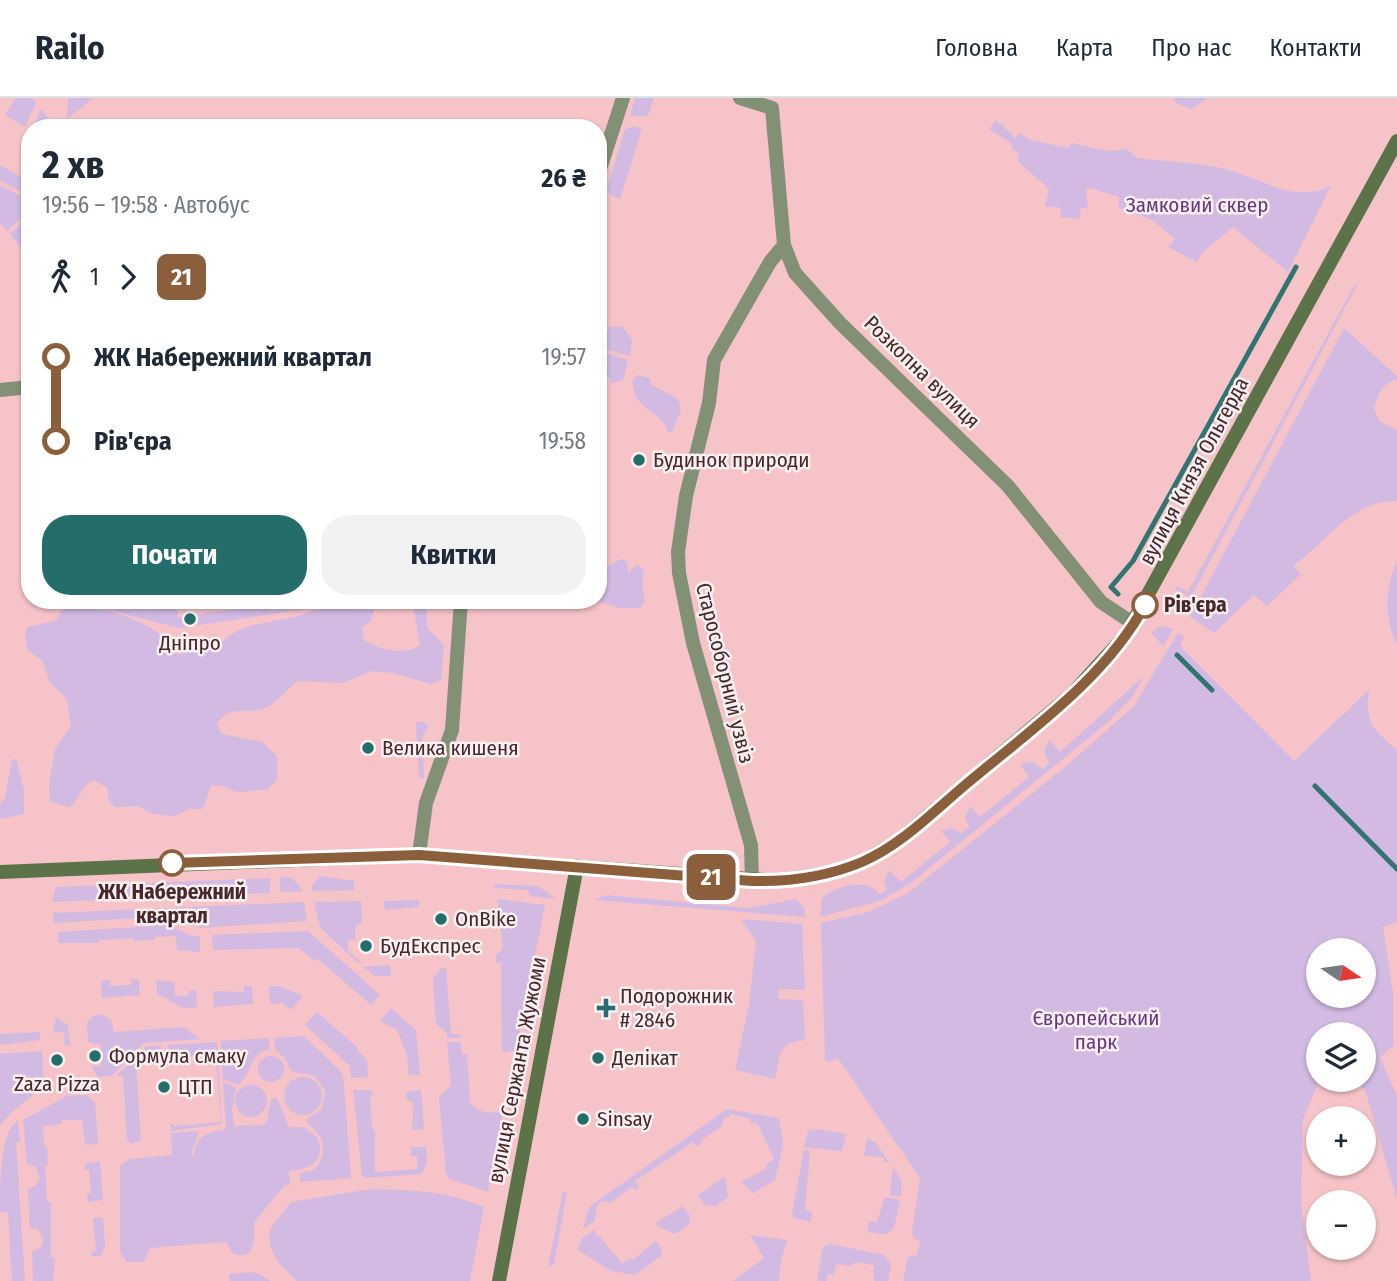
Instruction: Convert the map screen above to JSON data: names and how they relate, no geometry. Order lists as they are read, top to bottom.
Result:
{
  "streets": {
    "main road": ["вулиця Князя Ольгерда", "вулиця Сержанта Жужоми"],
    "street": ["Розкопна вулиця", "Старособорний узвіз"]
  },
  "crossings": [
    ["Розкопна вулиця", "вулиця Князя Ольгерда"],
    ["Розкопна вулиця", "Старособорний узвіз"],
    ["вулиця Князя Ольгерда", "Старособорний узвіз"],
    ["вулиця Князя Ольгерда", "вулиця Сержанта Жужоми"]
  ],
  "parks": ["Замковий сквер", "Європейський парк"],
  "places": {
    "other": [
      "Будинок природи",
      "Рів'єра",
      "Дніпро",
      "Велика кишеня",
      "ЖК Набережний квартал",
      "OnBike",
      "БудЕкспрес",
      "Формула смаку",
      "Делікат",
      "Zaza Pizza",
      "ЦТП",
      "Sinsay"
    ],
    "health": ["Подорожник # 2846"]
  },
  "lines": ["bus line 21"],
  "north": "right",
  "page": {
    "header": "Railo",
    "nav": [
      "Головна",
      "Карта",
      "Про нас",
      "Контакти"
    ],
    "on_map": "21",
    "heading": ["2 хв", "19:56 – 19:58 · Автобус", "26 ₴"],
    "legs": ["1", "21"],
    "list": [
      {
        "name": "ЖК Набережний квартал",
        "value": "19:57"
      },
      {
        "name": "Рів'єра",
        "value": "19:58"
      }
    ],
    "buttons": ["Почати", "Квитки"],
    "map_buttons": ["+", "−"]
  }
}
